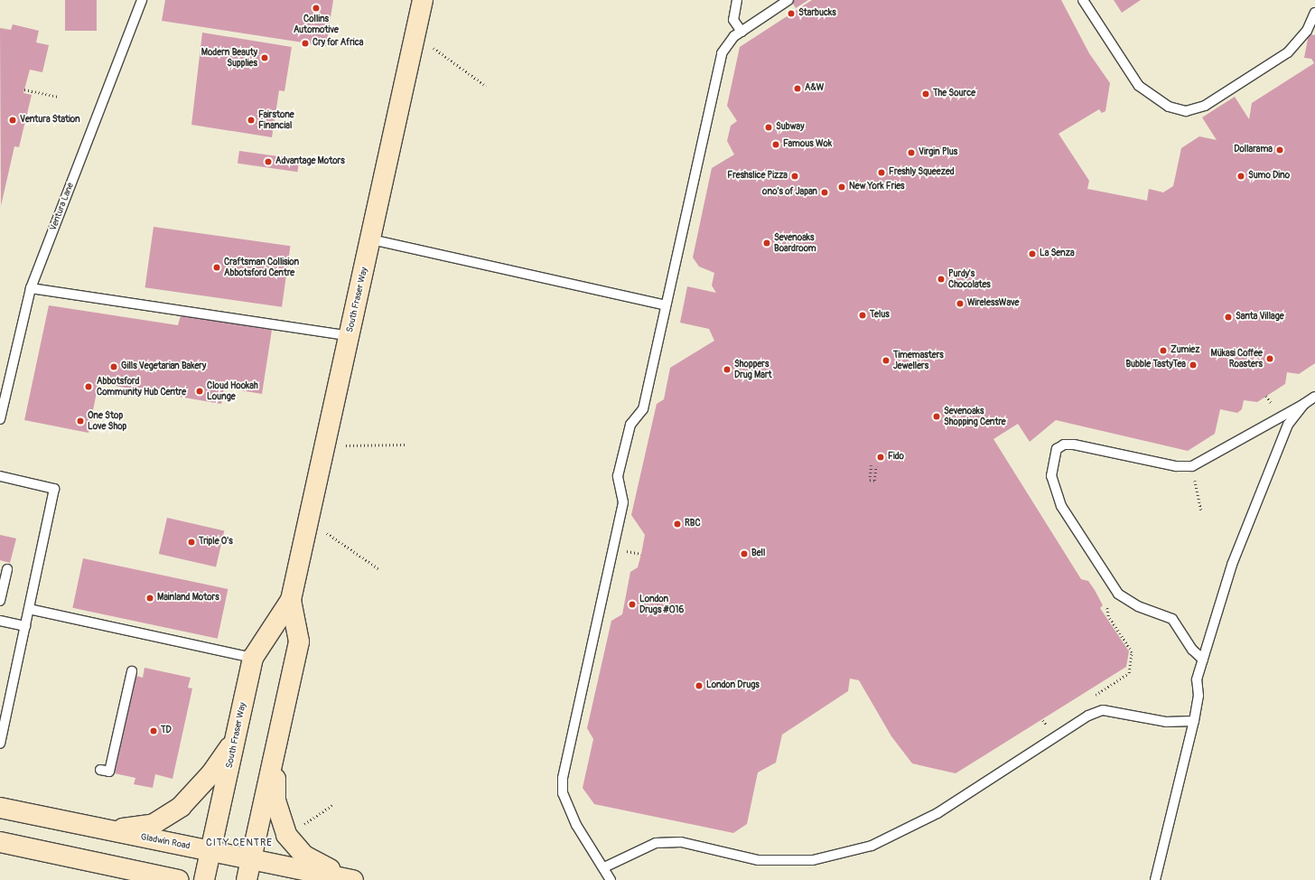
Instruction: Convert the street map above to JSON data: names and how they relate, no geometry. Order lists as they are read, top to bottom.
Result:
{
  "streets": {
    "main road": ["South Fraser Way", "Gladwin Road"],
    "lane": ["Ventura Lane"]
  },
  "crossings": [
    ["South Fraser Way", "Gladwin Road"]
  ],
  "districts": ["CITY CENTRE"],
  "places": [
    "Collins Automotive",
    "Starbucks",
    "Cry for Africa",
    "Modern Beauty Supplies",
    "A&W",
    "The Source",
    "Ventura Station",
    "Fairstone Financial",
    "Subway",
    "Famous Wok",
    "Dollarama",
    "Virgin Plus",
    "Advantage Motors",
    "Freshly Squeezed",
    "Freshslice Pizza",
    "Sumo Dino",
    "New York Fries",
    "ono's of Japan",
    "Sevenoaks Boardroom",
    "La Senza",
    "Craftsman Collision Abbotsford Centre",
    "Purdy's Chocolates",
    "WirelessWave",
    "Telus",
    "Santa Village",
    "Zumiez",
    "Mükasi Coffee Roasters",
    "Timemasters Jewellers",
    "Bubble TastyTea",
    "Gills Vegetarian Bakery",
    "Shoppers Drug Mart",
    "Abbotsford Community Hub Centre",
    "Cloud Hookah Lounge",
    "Sevenoaks Shopping Centre",
    "One Stop Love Shop",
    "Fido",
    "RBC",
    "Triple O's",
    "Bell",
    "Mainland Motors",
    "London Drugs #016",
    "London Drugs",
    "TD"
  ]
}
